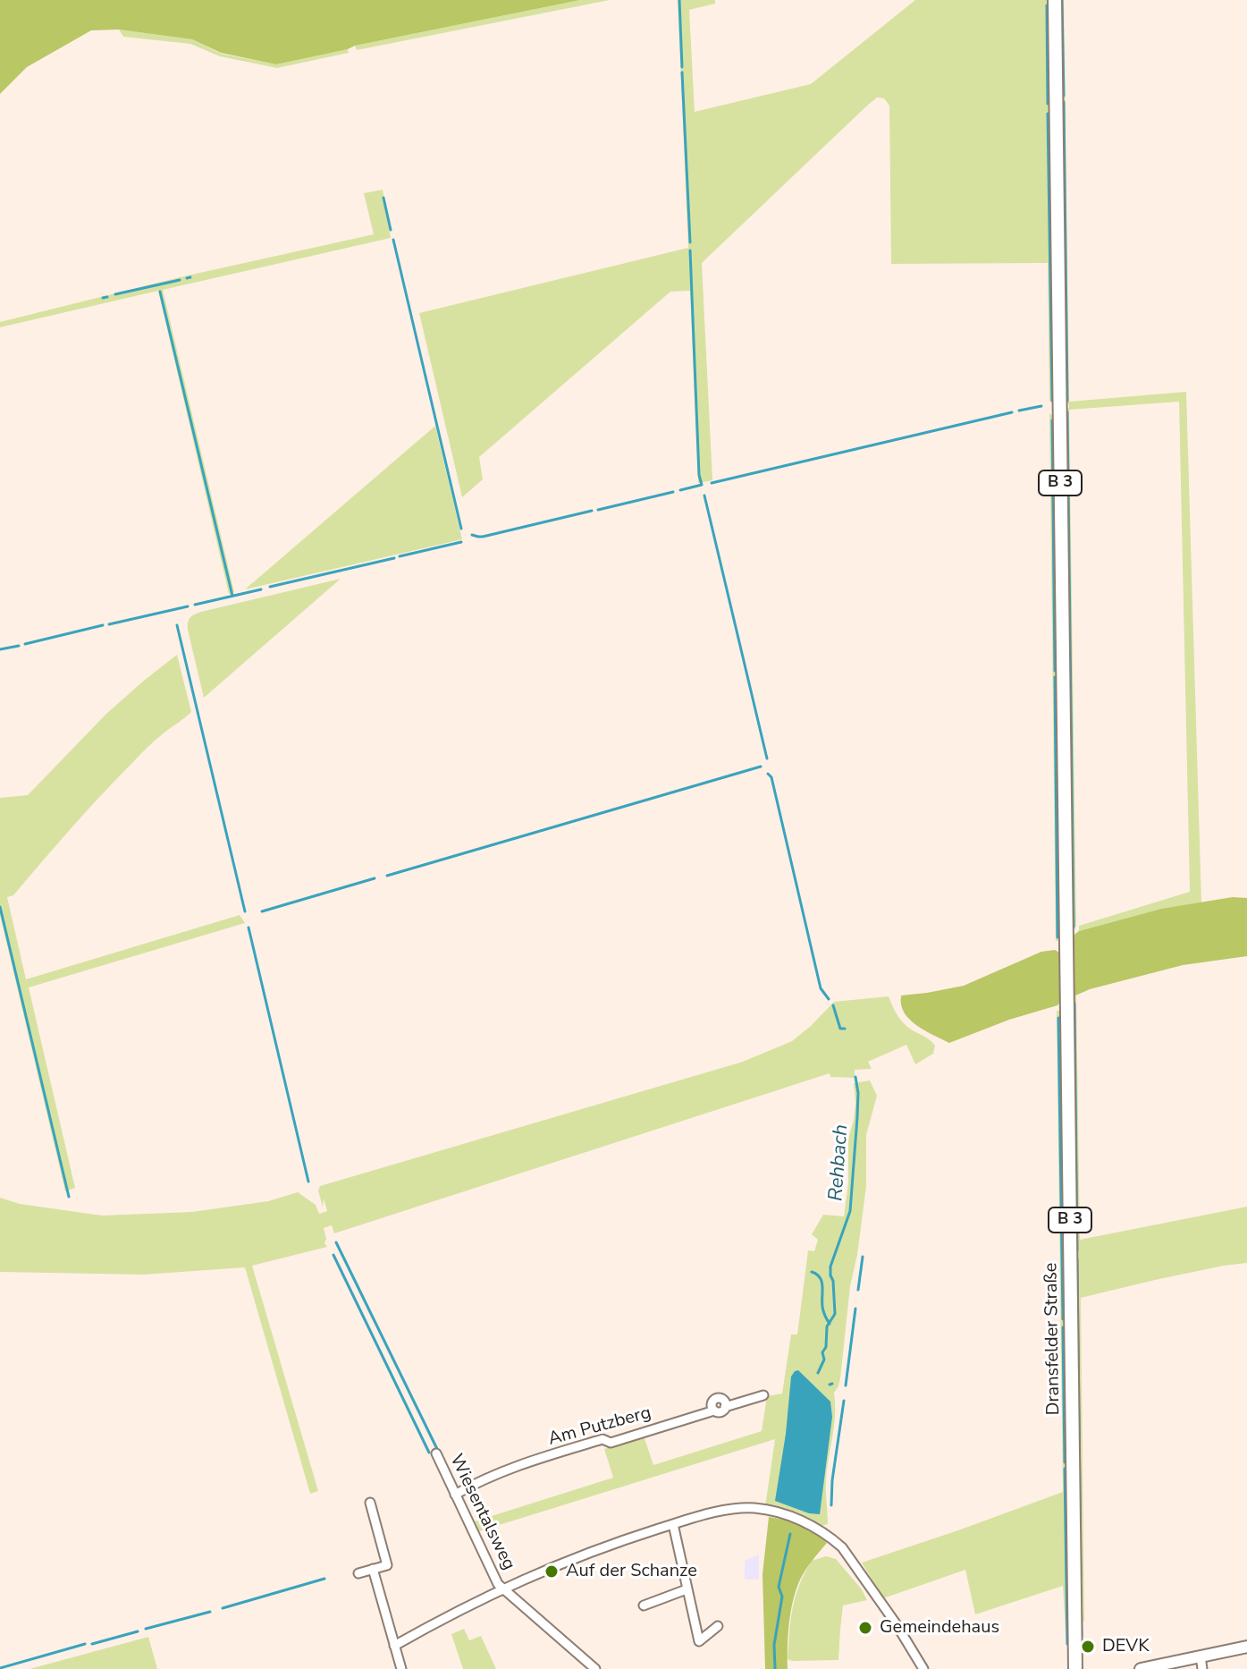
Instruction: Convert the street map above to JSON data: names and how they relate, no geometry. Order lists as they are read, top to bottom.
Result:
{
  "streets": {
    "main road": ["B 3", "Dransfelder Straße"],
    "street": ["Am Putzberg", "Wiesentalsweg"]
  },
  "crossings": [
    ["Am Putzberg", "Wiesentalsweg"]
  ],
  "water": ["Rehbach"],
  "places": ["Auf der Schanze", "Gemeindehaus", "DEVK"]
}
